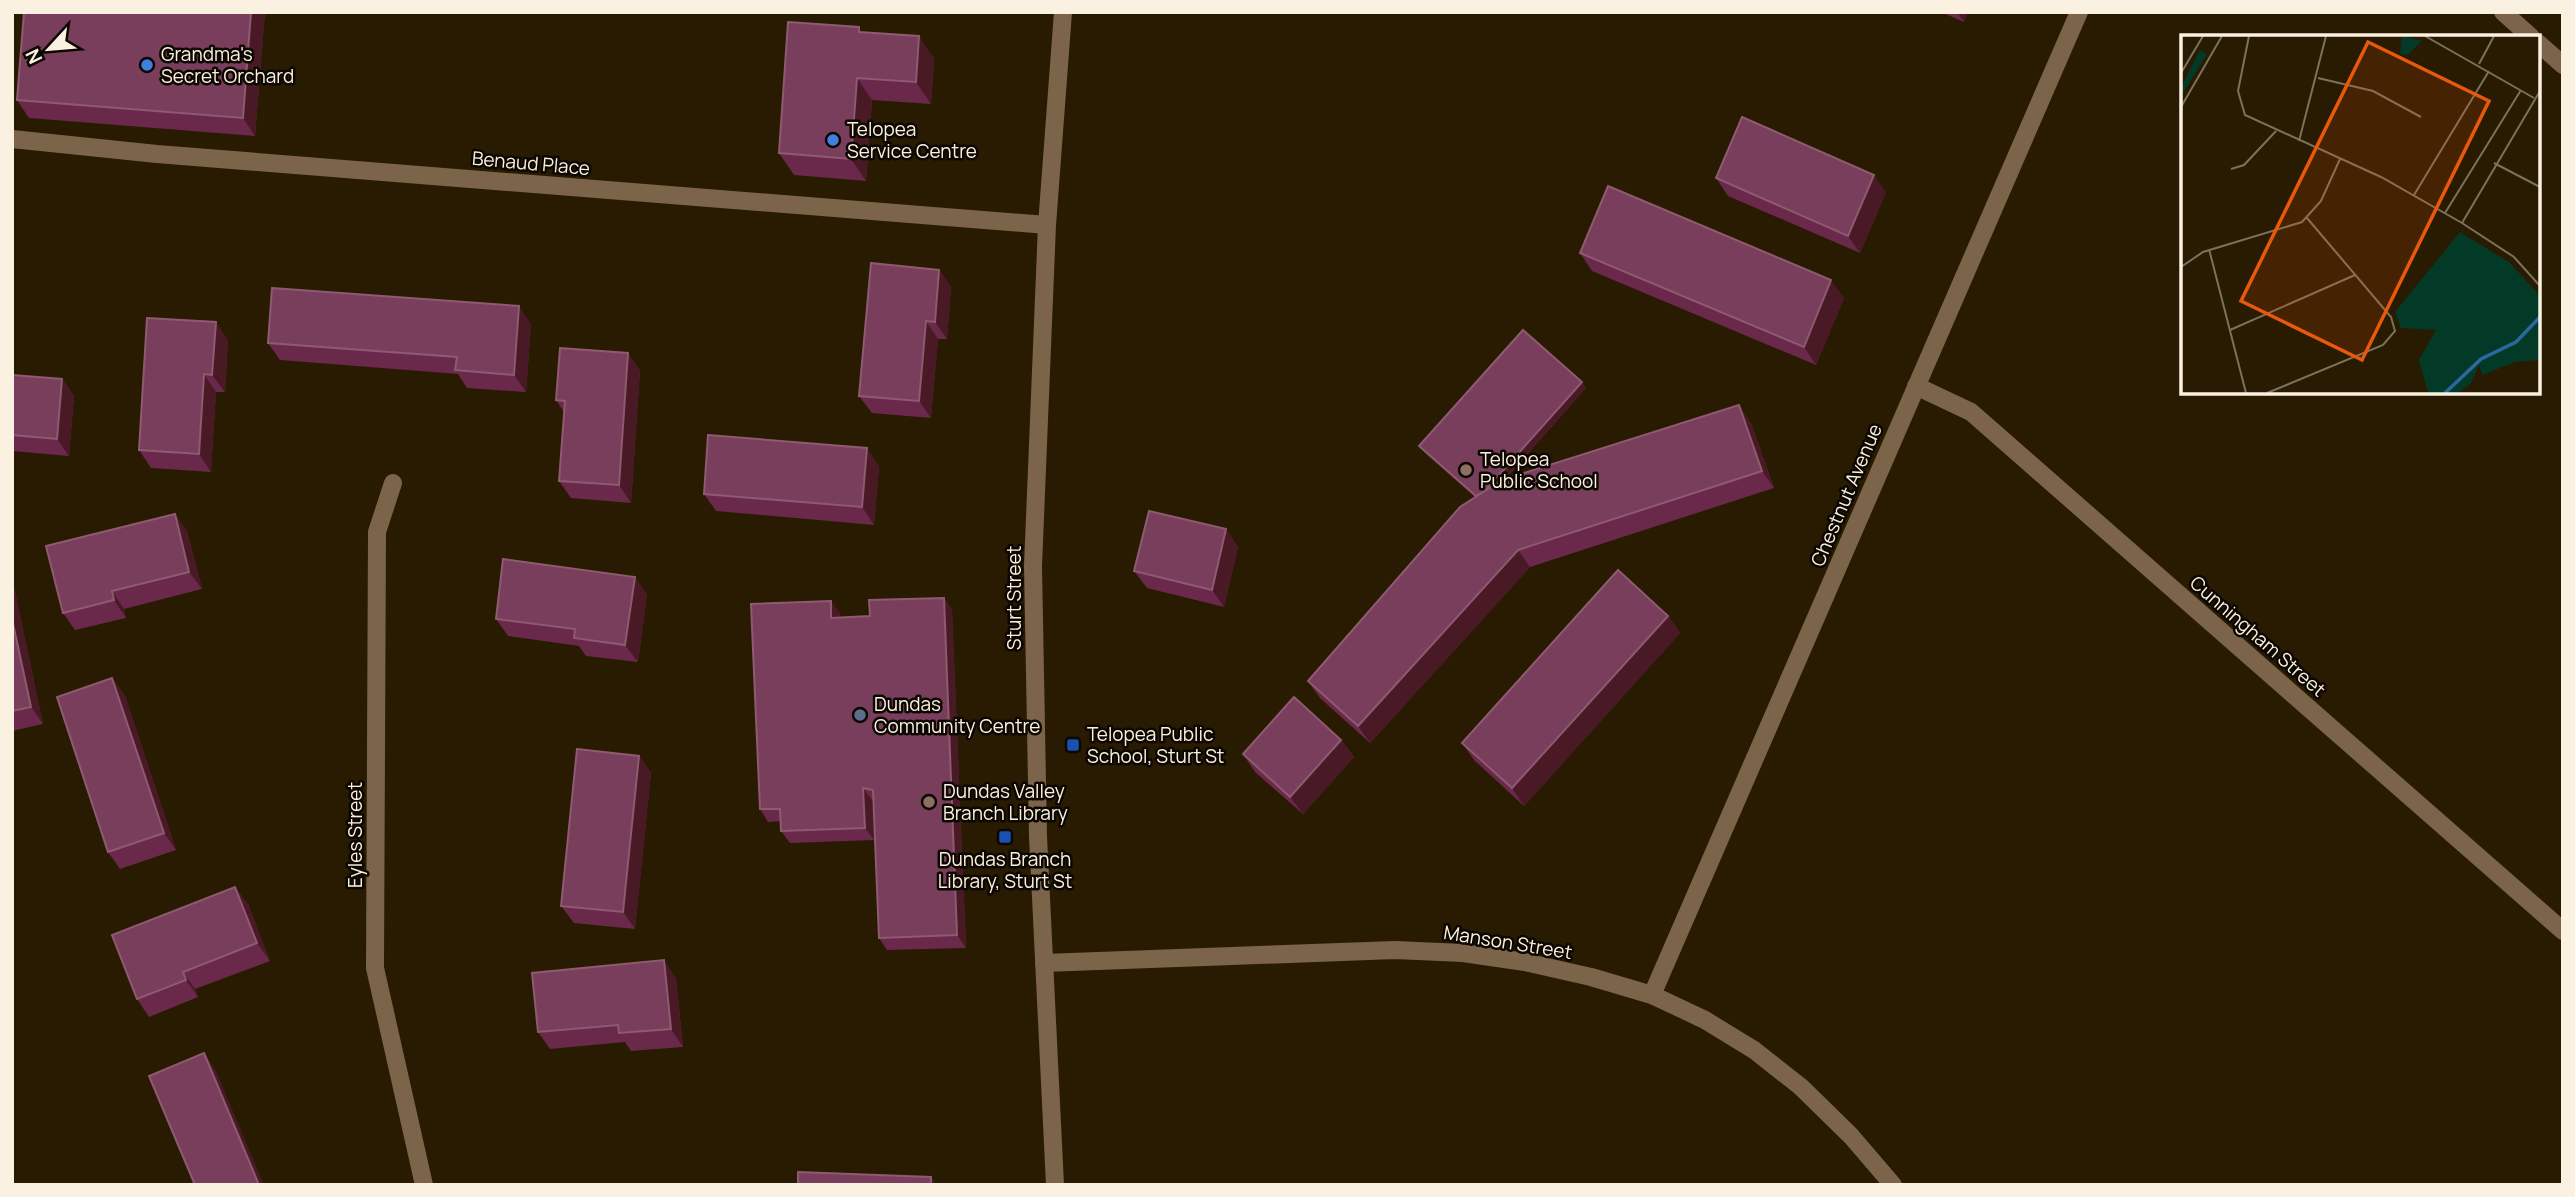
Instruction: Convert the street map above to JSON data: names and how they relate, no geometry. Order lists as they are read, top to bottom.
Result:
{
  "streets": {
    "street": [
      "Benaud Place",
      "Chestnut Avenue",
      "Sturt Street",
      "Cunningham Street",
      "Eyles Street",
      "Manson Street"
    ]
  },
  "crossings": [
    ["Benaud Place", "Sturt Street"],
    ["Chestnut Avenue", "Cunningham Street"],
    ["Chestnut Avenue", "Manson Street"],
    ["Sturt Street", "Manson Street"]
  ],
  "places": {
    "other": [
      "Grandma's Secret Orchard",
      "Telopea Service Centre",
      "Telopea Public School",
      "Dundas Community Centre",
      "Dundas Valley Branch Library"
    ],
    "transit": ["Telopea Public School, Sturt St", "Dundas Branch Library, Sturt St"]
  },
  "north": "bottom left"
}
